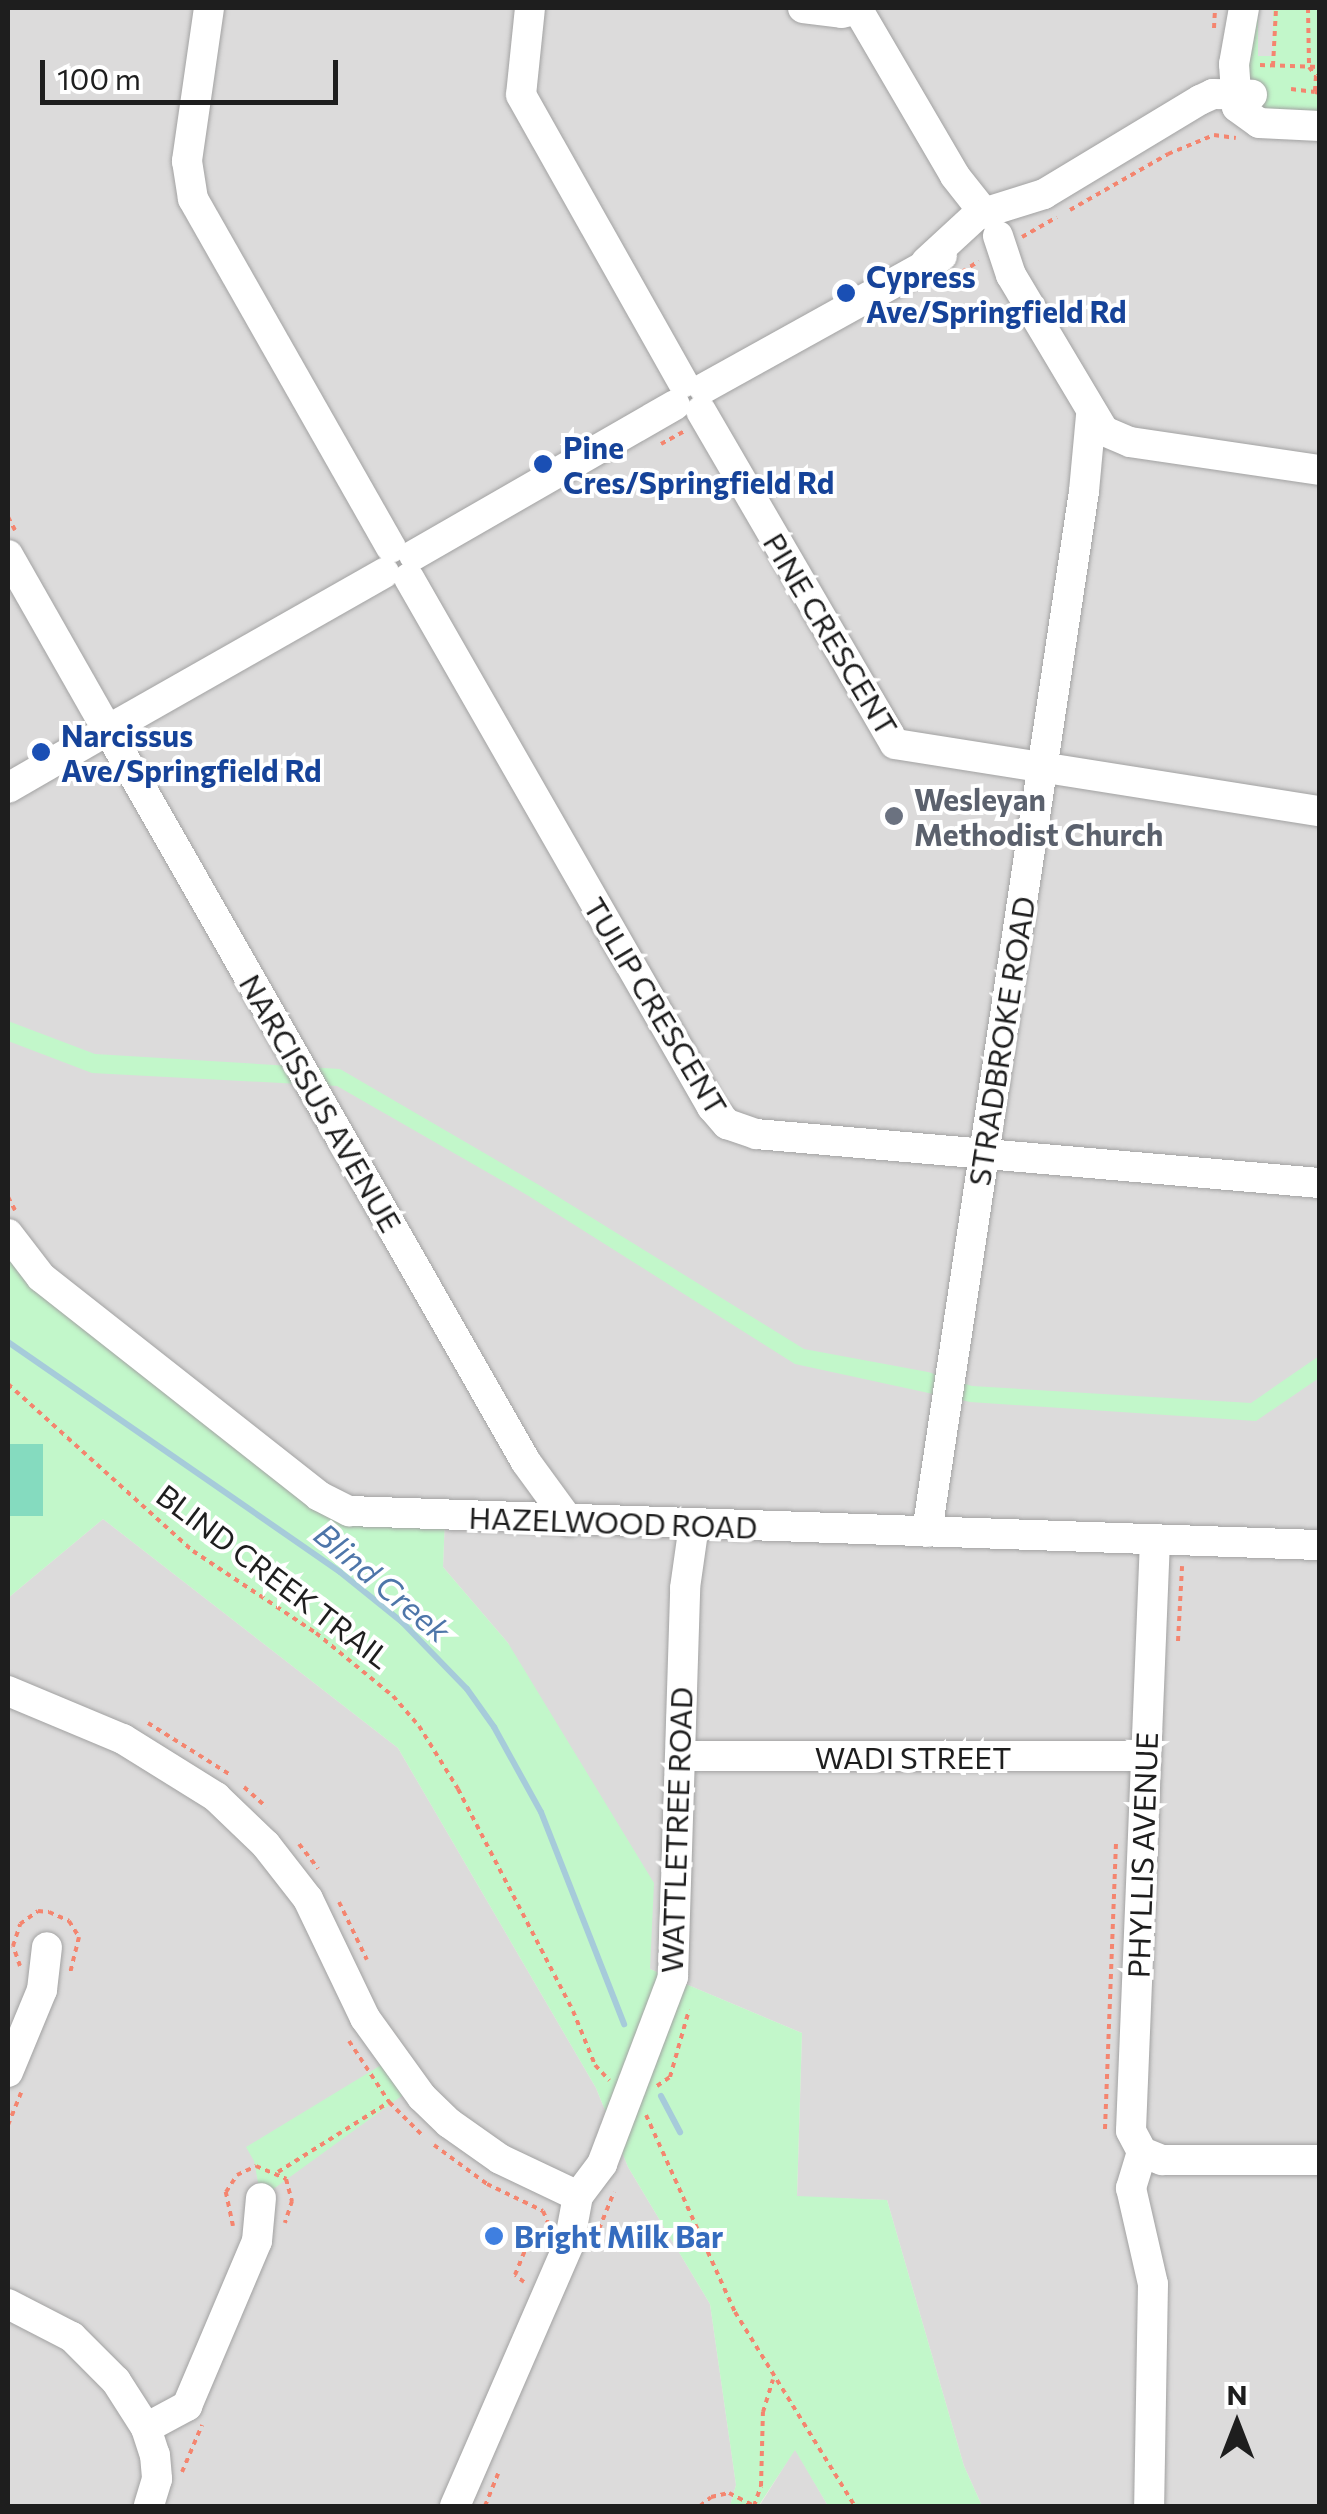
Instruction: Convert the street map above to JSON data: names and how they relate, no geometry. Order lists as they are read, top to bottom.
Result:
{
  "streets": {
    "street": [
      "PINE CRESCENT",
      "TULIP CRESCENT",
      "STRADBROKE ROAD",
      "NARCISSUS AVENUE",
      "HAZELWOOD ROAD",
      "WADI STREET",
      "WATTLETREE ROAD",
      "PHYLLIS AVENUE"
    ],
    "path": ["BLIND CREEK TRAIL"]
  },
  "crossings": [
    ["PINE CRESCENT", "STRADBROKE ROAD"],
    ["TULIP CRESCENT", "STRADBROKE ROAD"],
    ["STRADBROKE ROAD", "HAZELWOOD ROAD"],
    ["NARCISSUS AVENUE", "HAZELWOOD ROAD"],
    ["HAZELWOOD ROAD", "WATTLETREE ROAD"],
    ["HAZELWOOD ROAD", "PHYLLIS AVENUE"],
    ["WADI STREET", "WATTLETREE ROAD"],
    ["WADI STREET", "PHYLLIS AVENUE"]
  ],
  "water": ["Blind Creek"],
  "places": [
    "Cypress Ave/Springfield Rd",
    "Pine Cres/Springfield Rd",
    "Narcissus Ave/Springfield Rd",
    "Wesleyan Methodist Church",
    "Bright Milk Bar"
  ],
  "scale_bar": "100 m",
  "north": "top"
}
